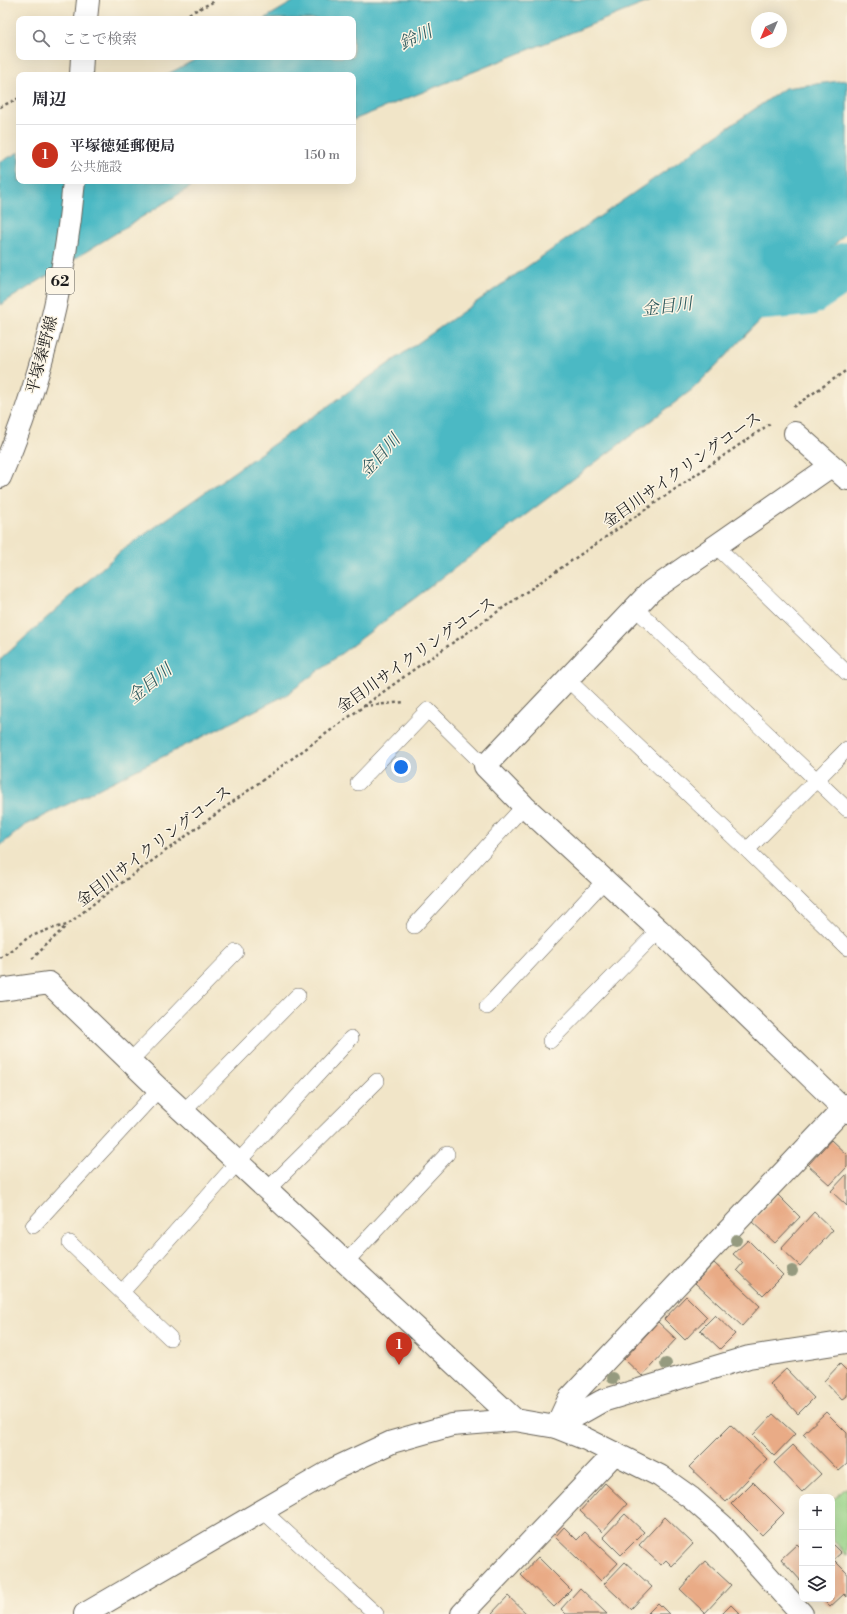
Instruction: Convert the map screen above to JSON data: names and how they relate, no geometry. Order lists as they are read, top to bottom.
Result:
{
  "streets": {
    "street": ["62", "平塚秦野線"],
    "path": ["金目川サイクリングコース"]
  },
  "water": ["鈴川", "金目川"],
  "north": "bottom left",
  "page": {
    "search": "ここで検索",
    "heading": "周辺",
    "list": [
      {
        "mark": "1",
        "name": "平塚徳延郵便局",
        "note": "公共施設",
        "value": "150 m"
      }
    ],
    "pins": "1",
    "map_buttons": ["+", "−"]
  }
}
